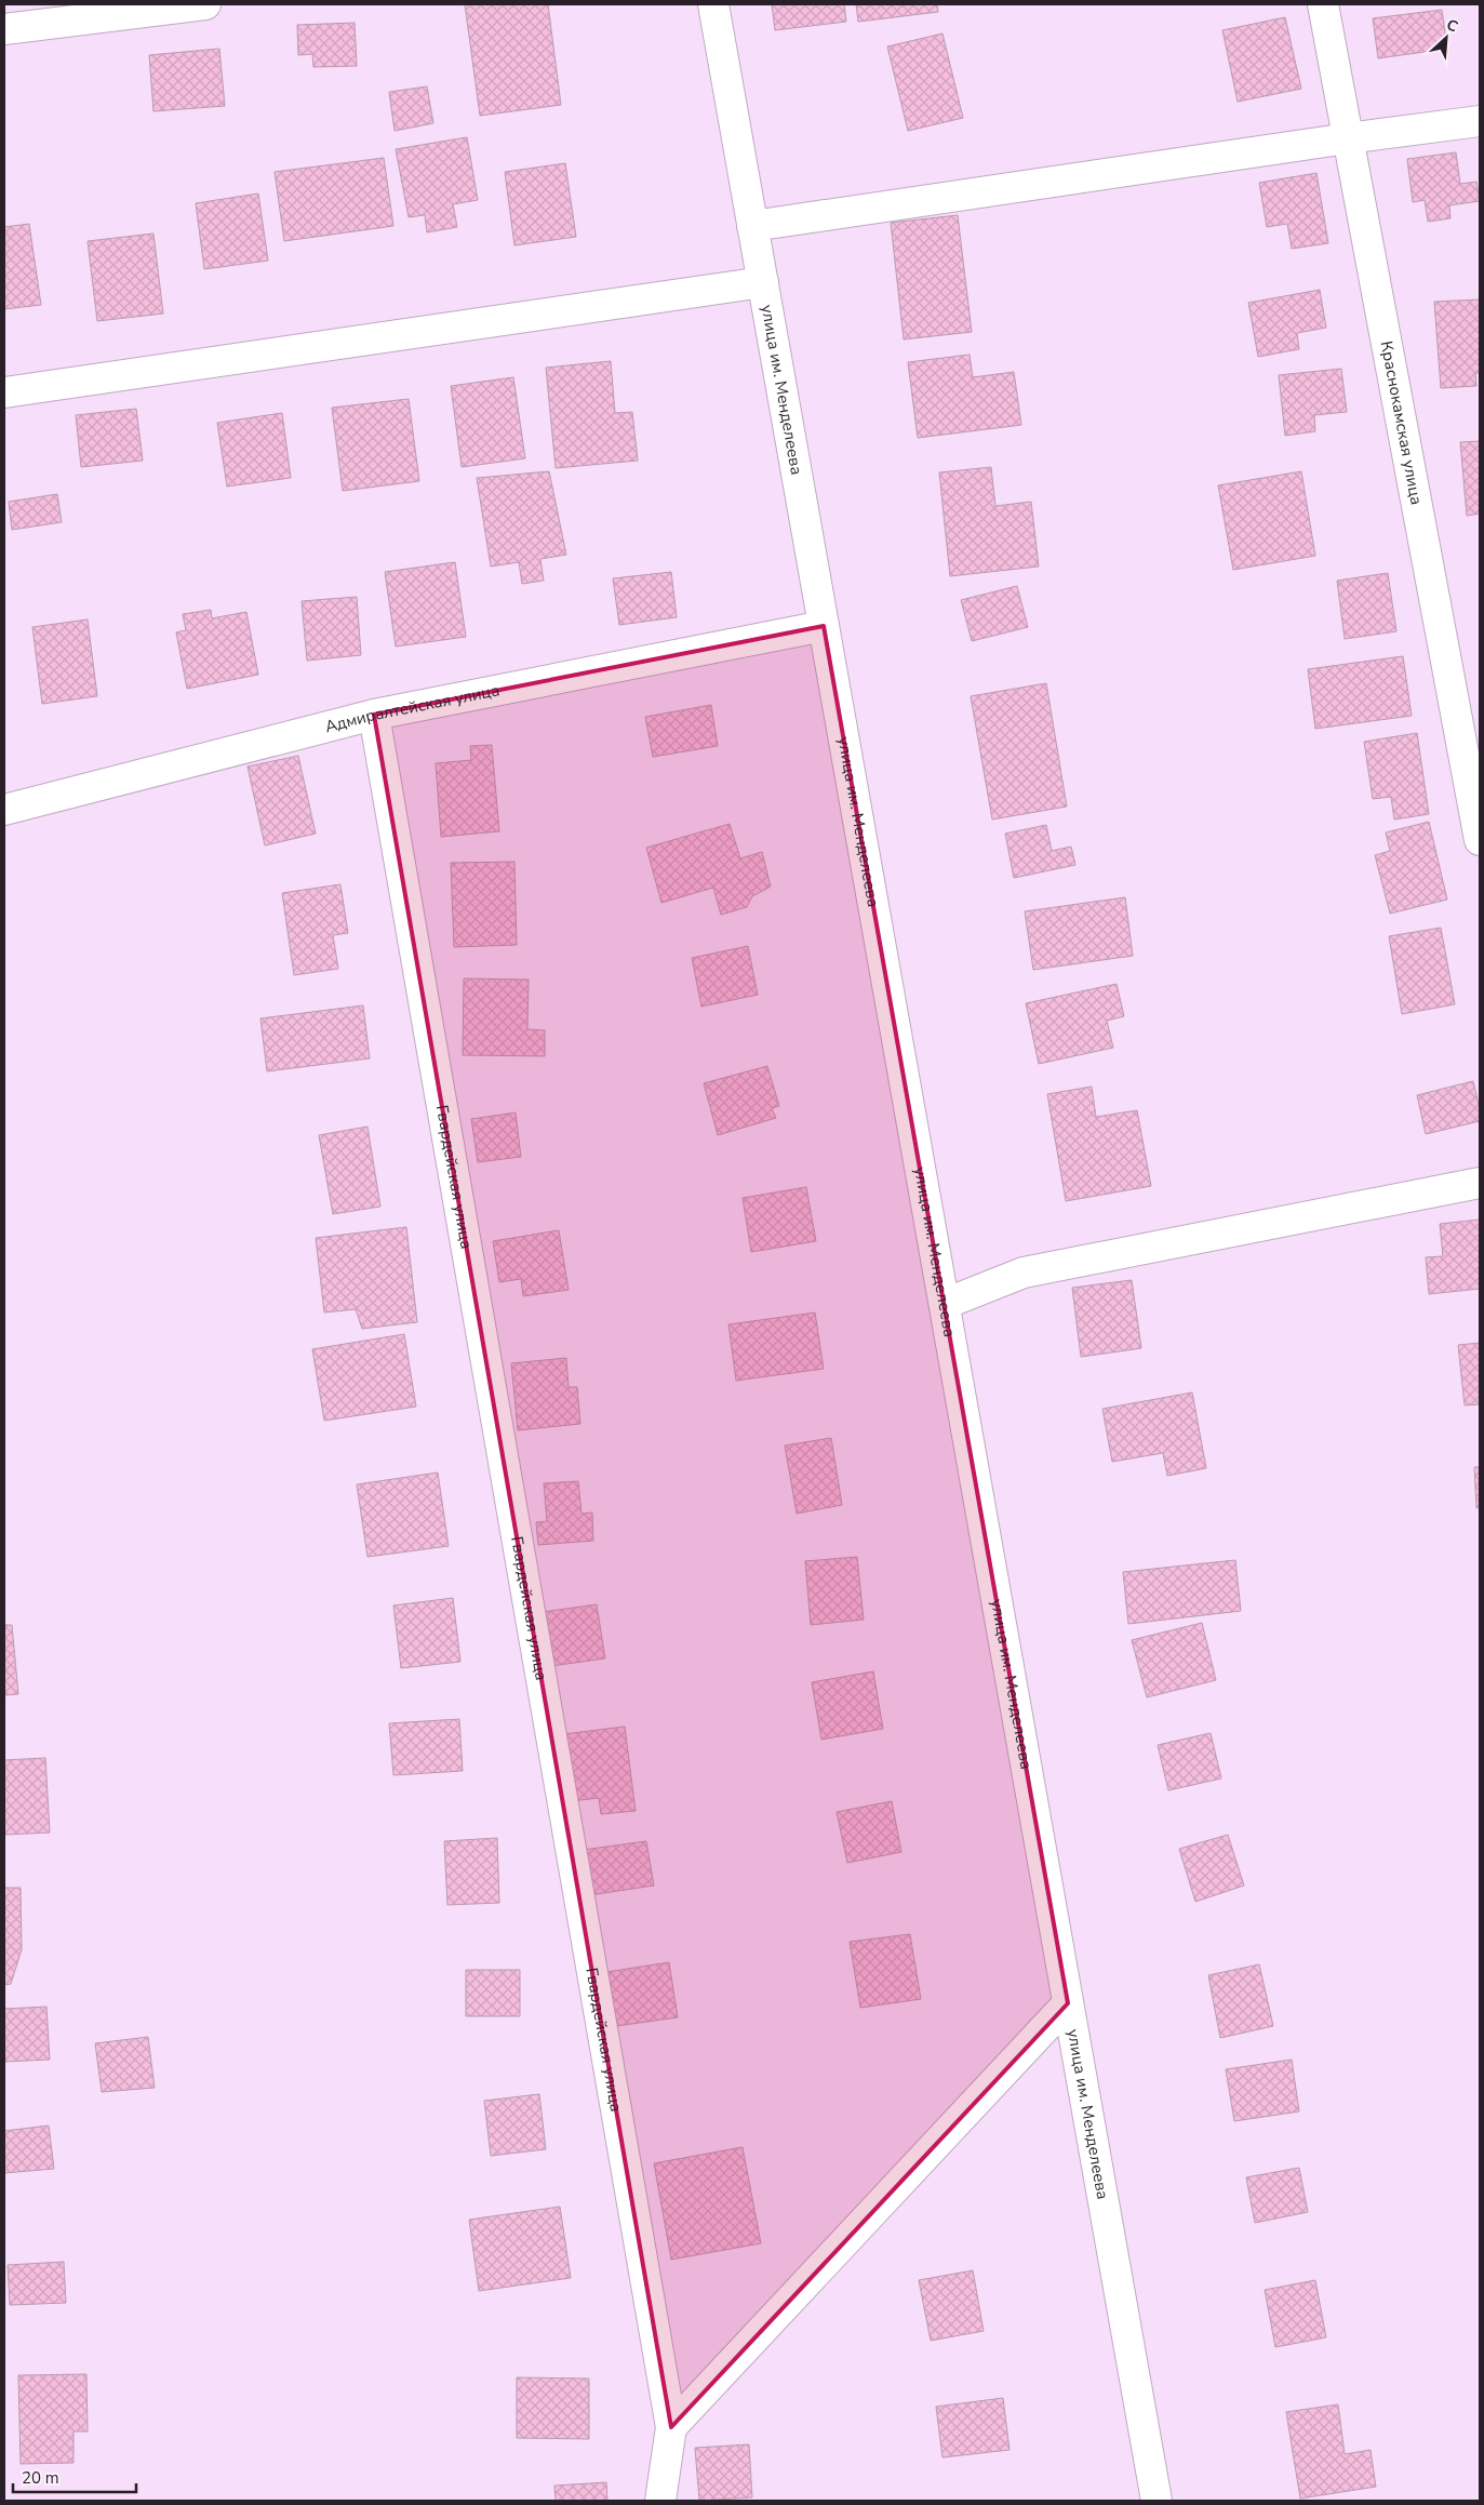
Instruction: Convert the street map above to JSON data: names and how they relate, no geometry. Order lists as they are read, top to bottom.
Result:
{
  "streets": {
    "street": [
      "улица им. Менделеева",
      "Краснокамская улица",
      "Адмиралтейская улица",
      "Гвардейская улица"
    ]
  },
  "crossings": [
    ["улица им. Менделеева", "Адмиралтейская улица"],
    ["Адмиралтейская улица", "Гвардейская улица"]
  ],
  "scale_bar": "20 m",
  "north": "top right"
}
